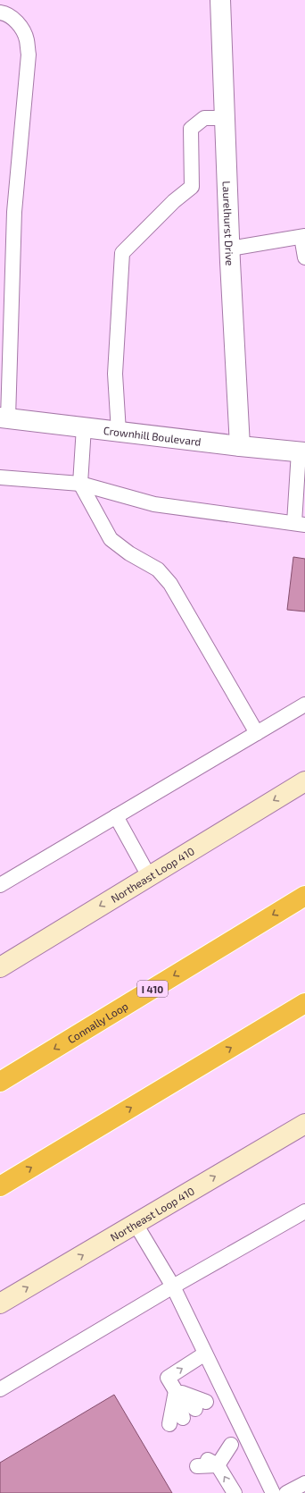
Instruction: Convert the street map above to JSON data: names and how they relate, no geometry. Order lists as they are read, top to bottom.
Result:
{
  "streets": {
    "highway": ["I 410", "Connally Loop"],
    "main road": ["Northeast Loop 410"],
    "street": ["Laurelhurst Drive", "Crownhill Boulevard"]
  },
  "crossings": [
    ["Laurelhurst Drive", "Crownhill Boulevard"]
  ]
}
